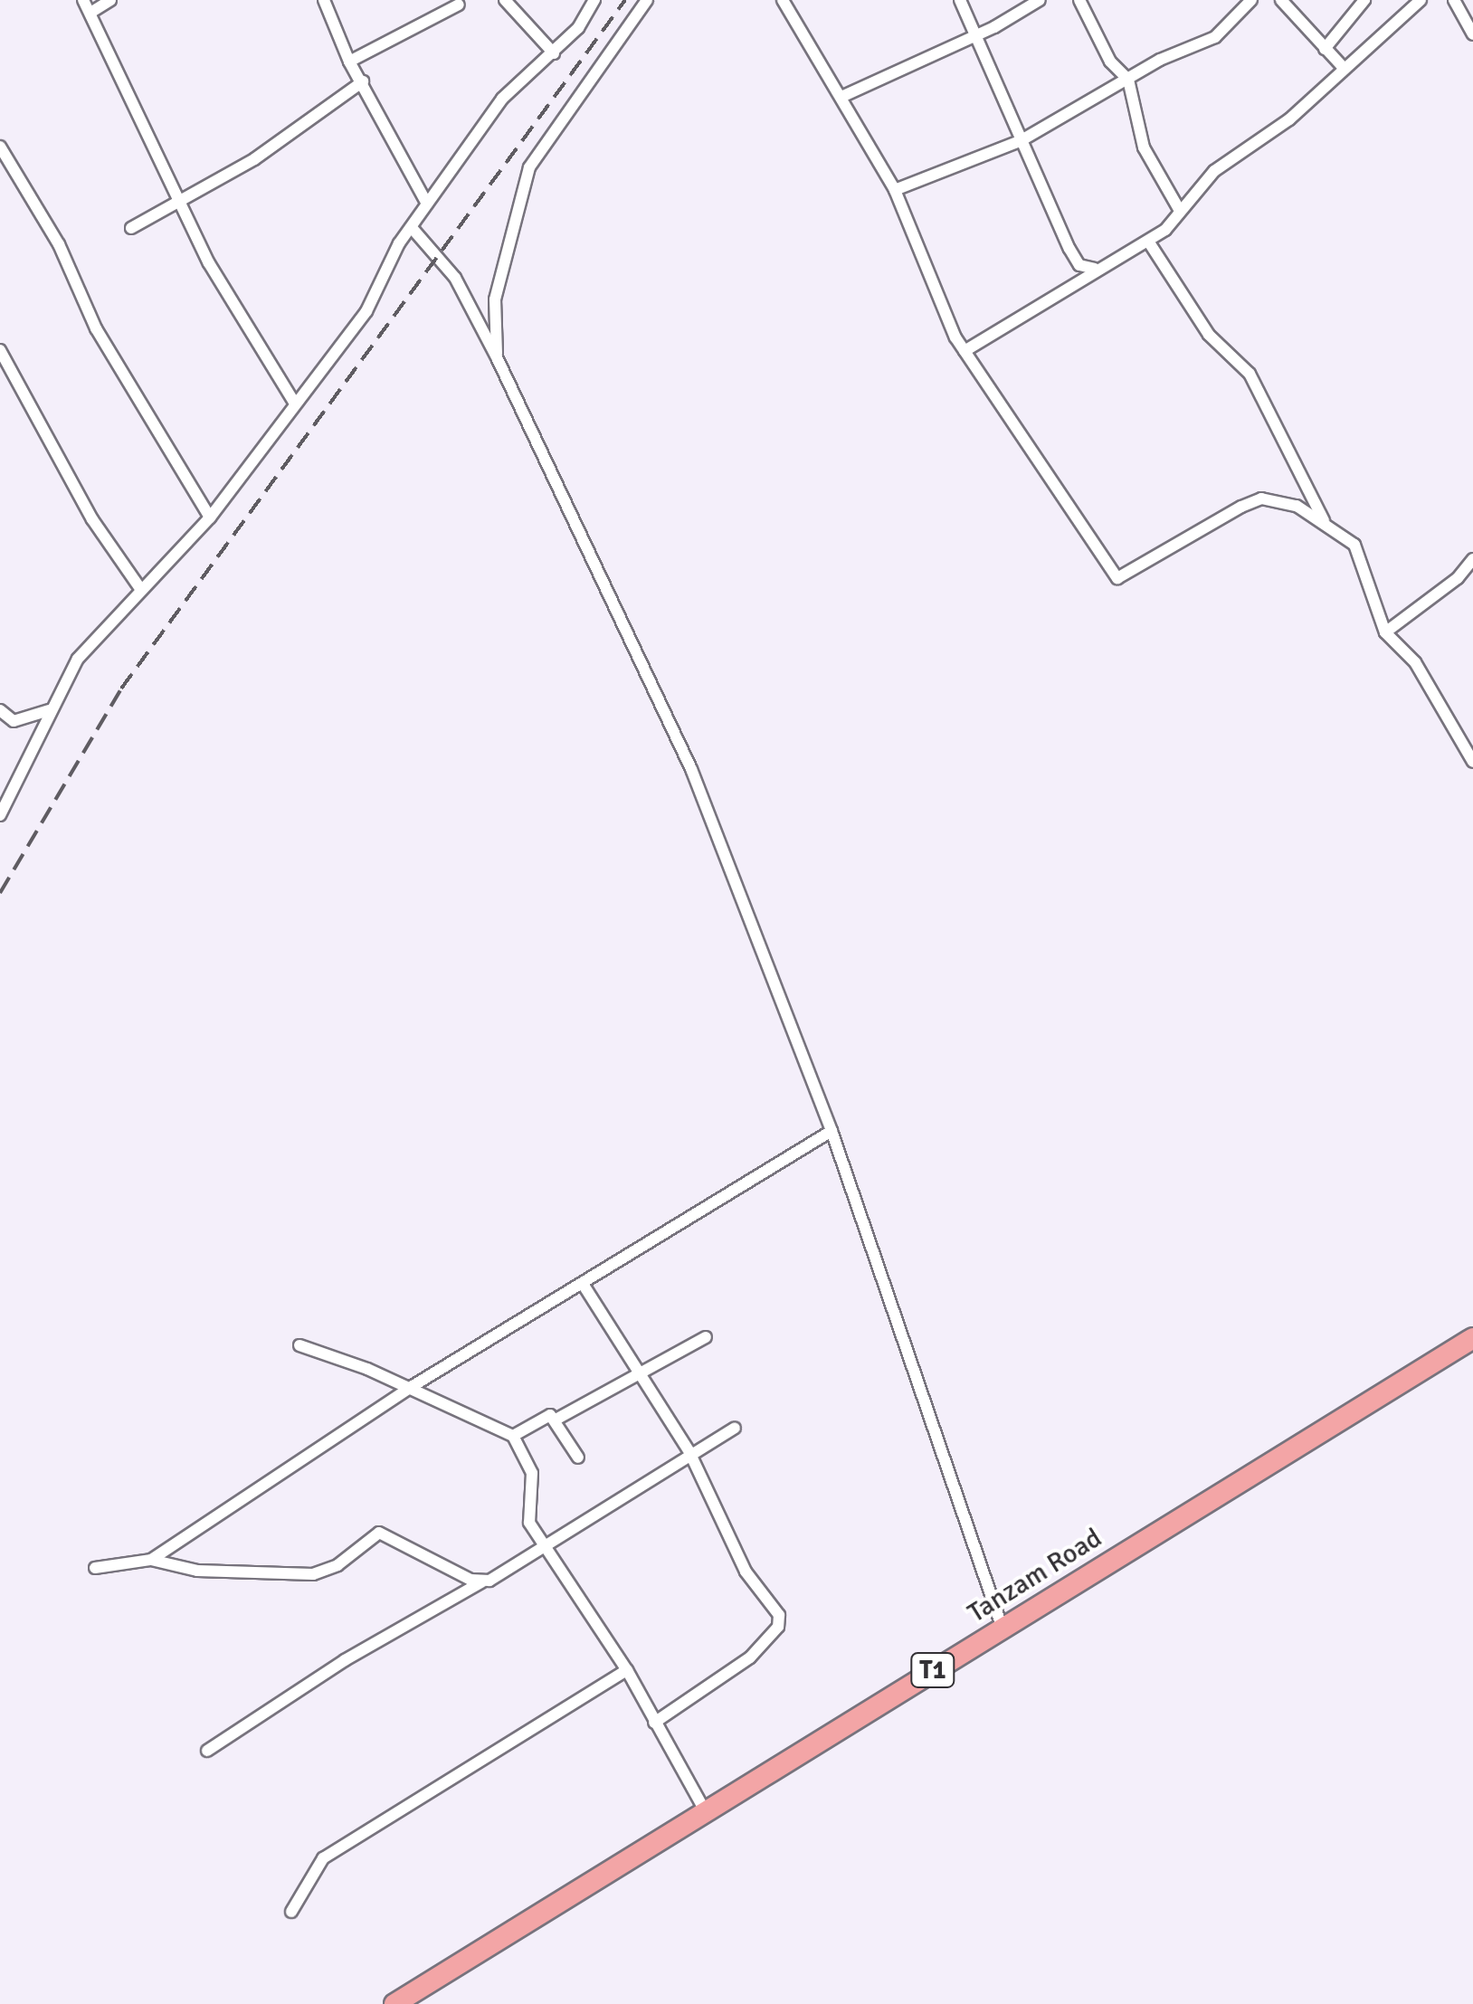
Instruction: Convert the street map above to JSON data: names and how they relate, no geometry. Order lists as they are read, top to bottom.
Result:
{
  "streets": {
    "highway": ["Tanzam Road", "T1"]
  }
}
